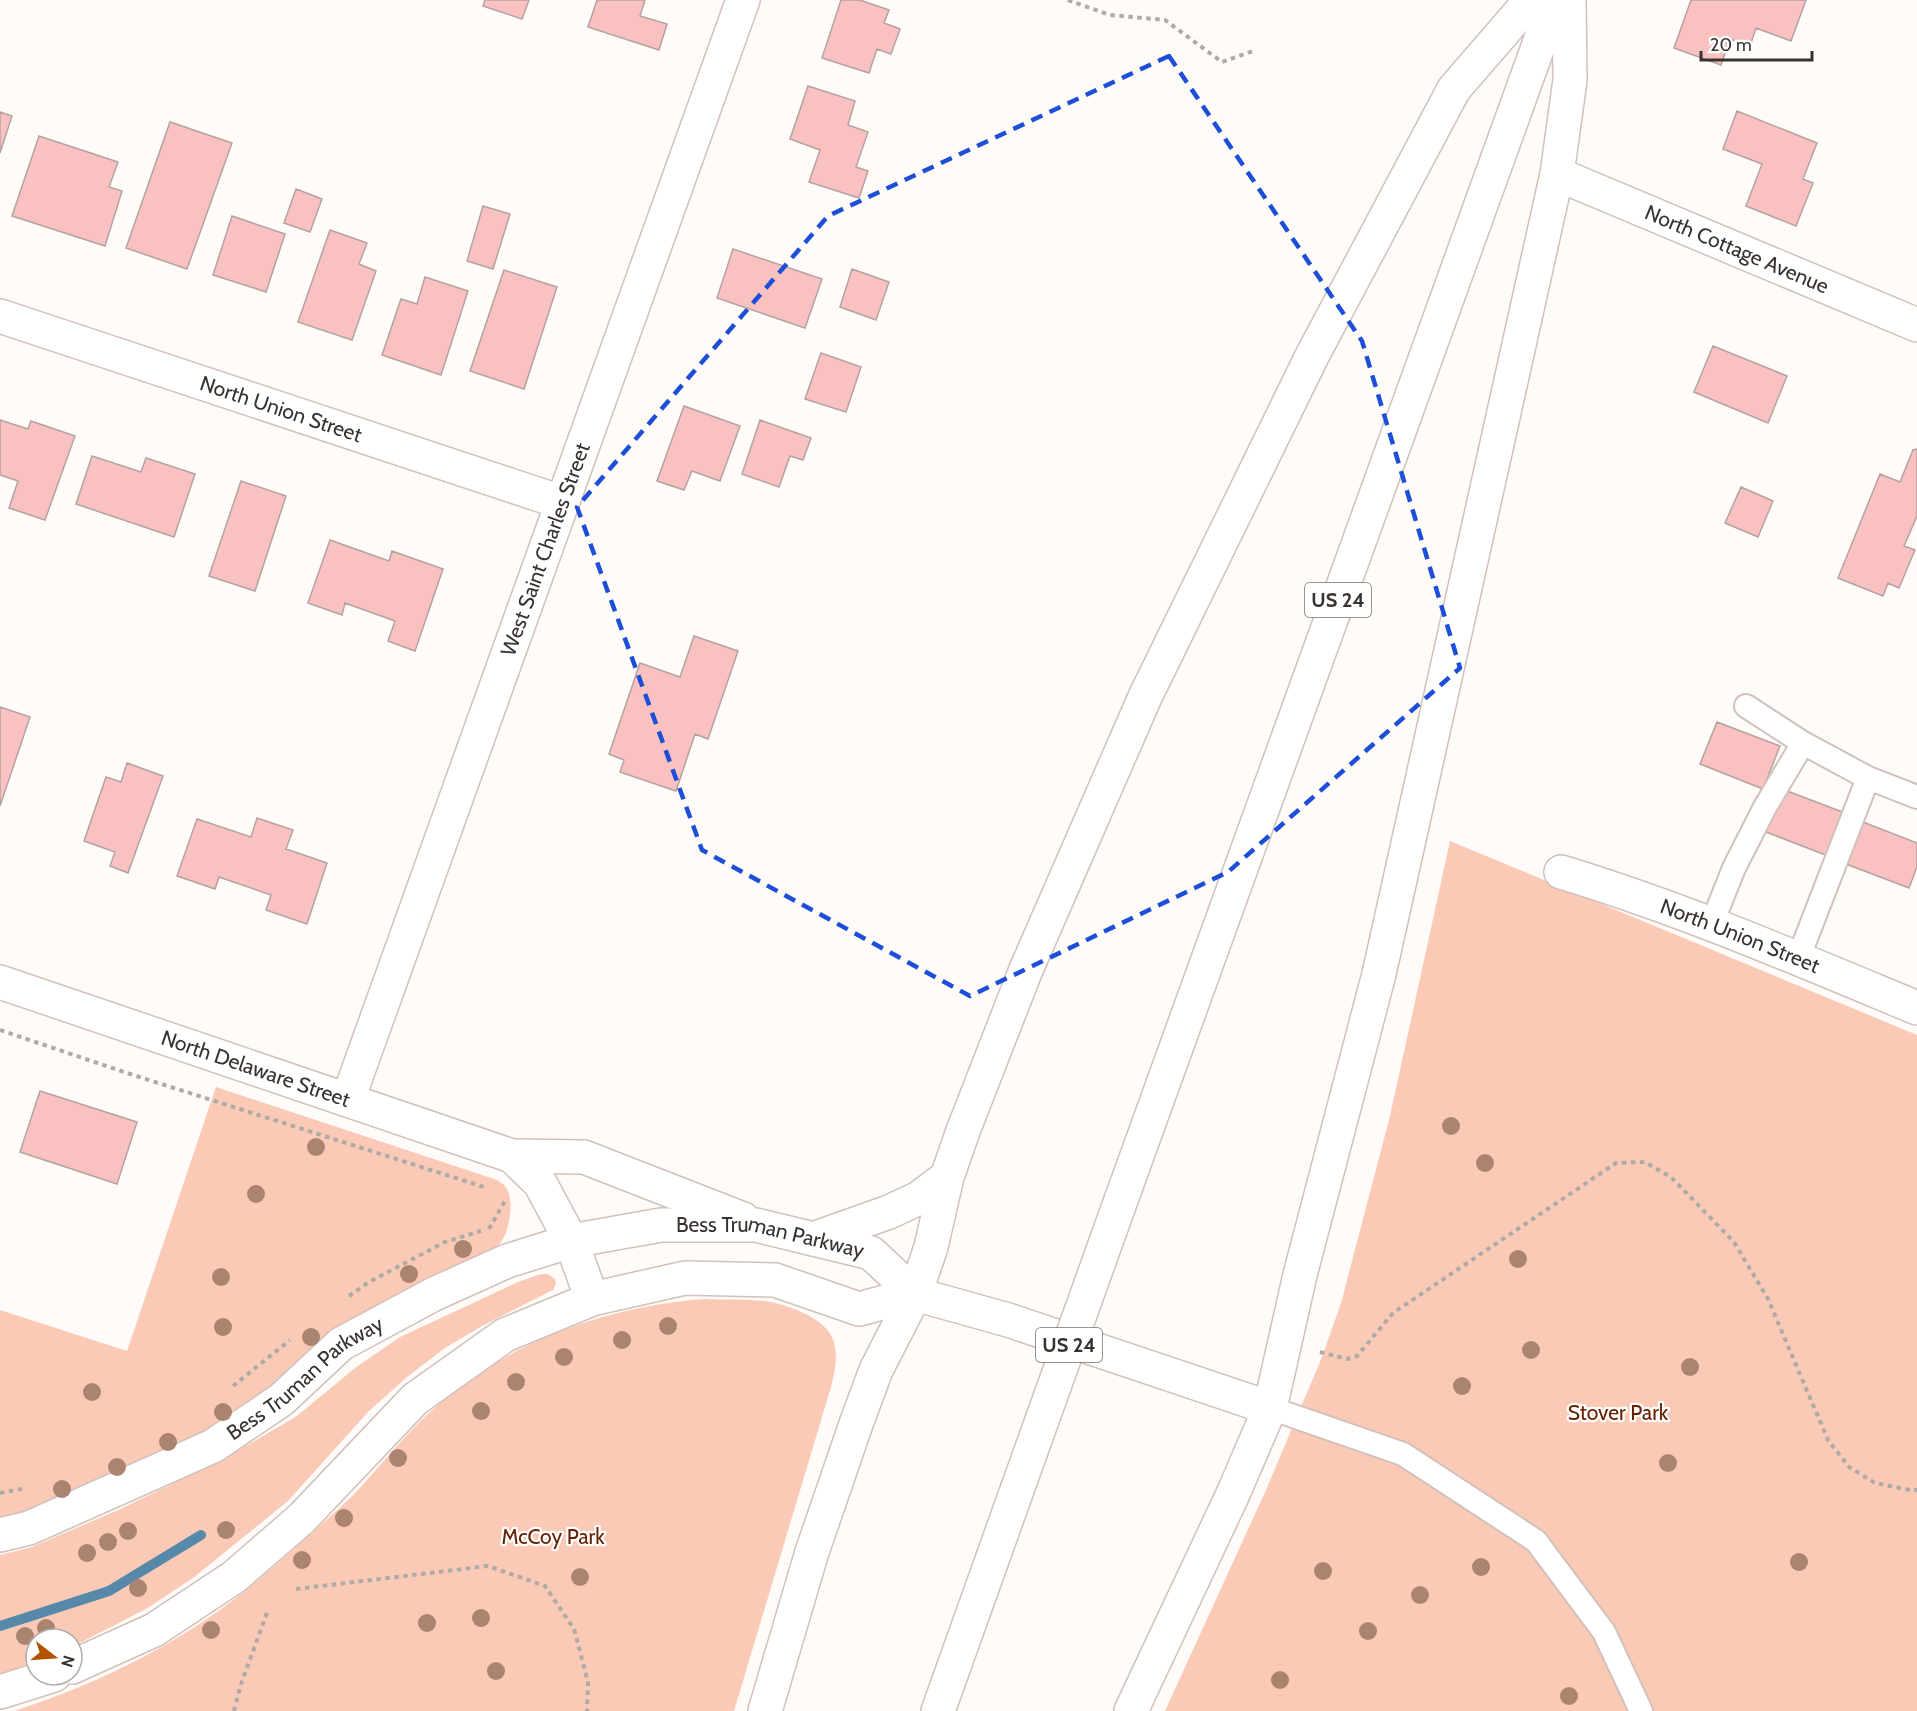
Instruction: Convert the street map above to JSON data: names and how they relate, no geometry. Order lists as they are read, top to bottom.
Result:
{
  "streets": {
    "street": [
      "North Cottage Avenue",
      "North Union Street",
      "West Saint Charles Street",
      "US 24",
      "North Delaware Street",
      "Bess Truman Parkway"
    ]
  },
  "crossings": [
    ["North Union Street", "West Saint Charles Street"],
    ["West Saint Charles Street", "North Delaware Street"],
    ["North Delaware Street", "Bess Truman Parkway"]
  ],
  "parks": ["Stover Park", "McCoy Park"],
  "scale_bar": "20 m",
  "north": "right"
}
